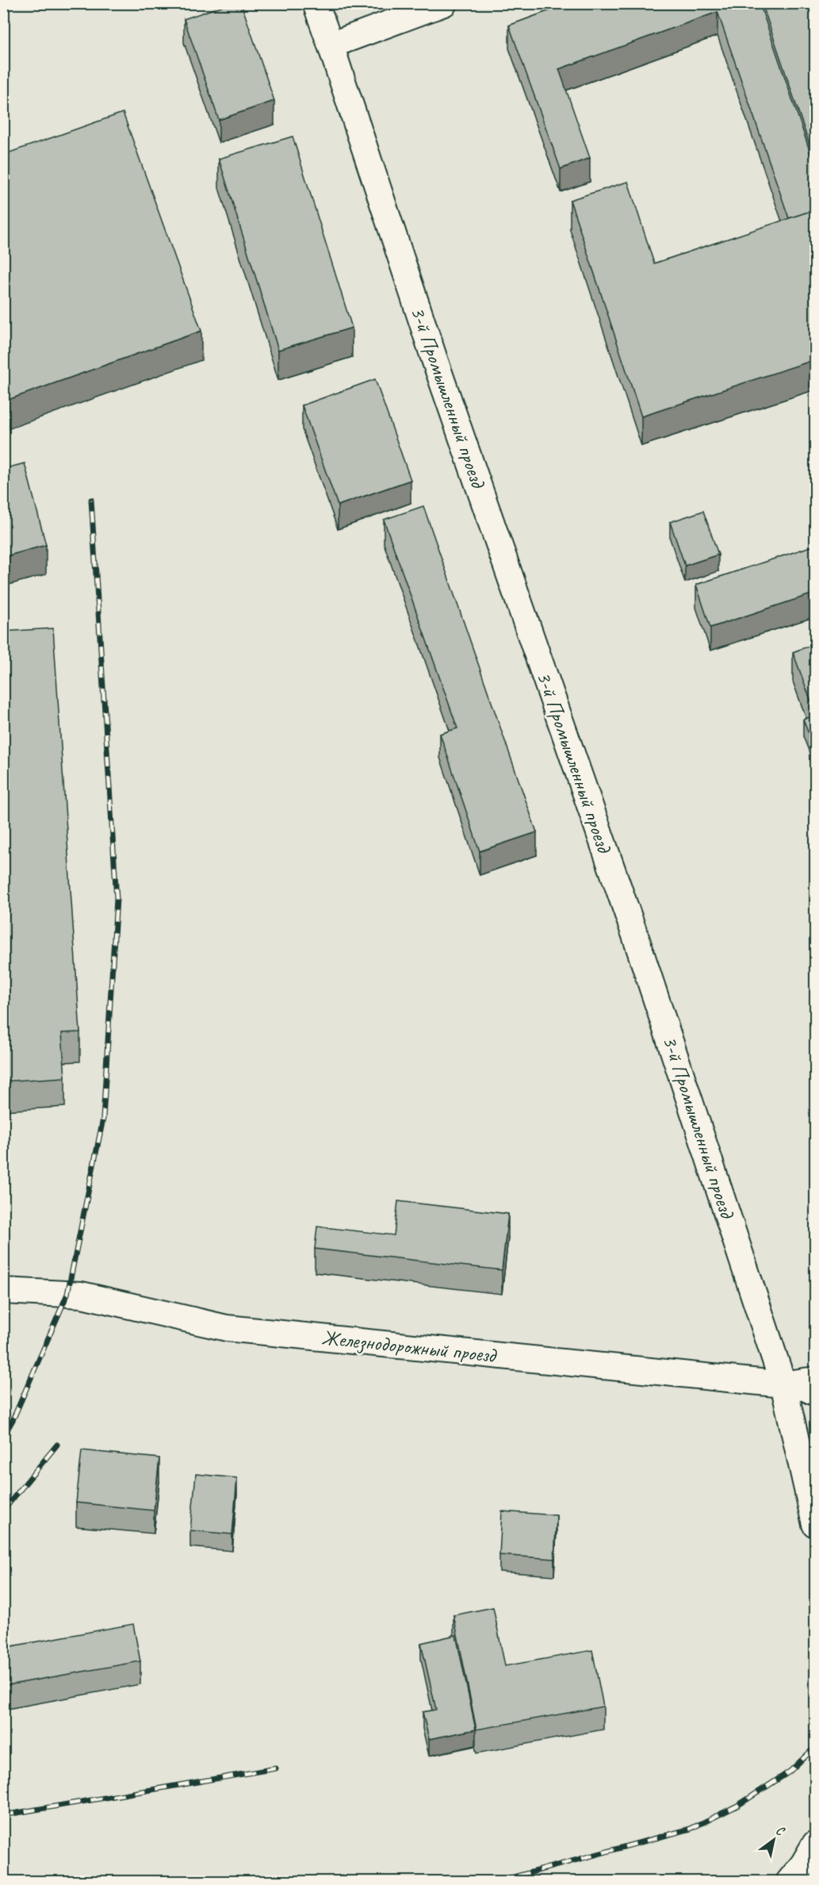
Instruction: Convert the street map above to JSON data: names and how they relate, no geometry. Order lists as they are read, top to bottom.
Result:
{
  "streets": {
    "street": ["3-й Промышленный проезд", "Железнодорожный проезд"]
  },
  "crossings": [
    ["3-й Промышленный проезд", "Железнодорожный проезд"]
  ],
  "north": "top right"
}
